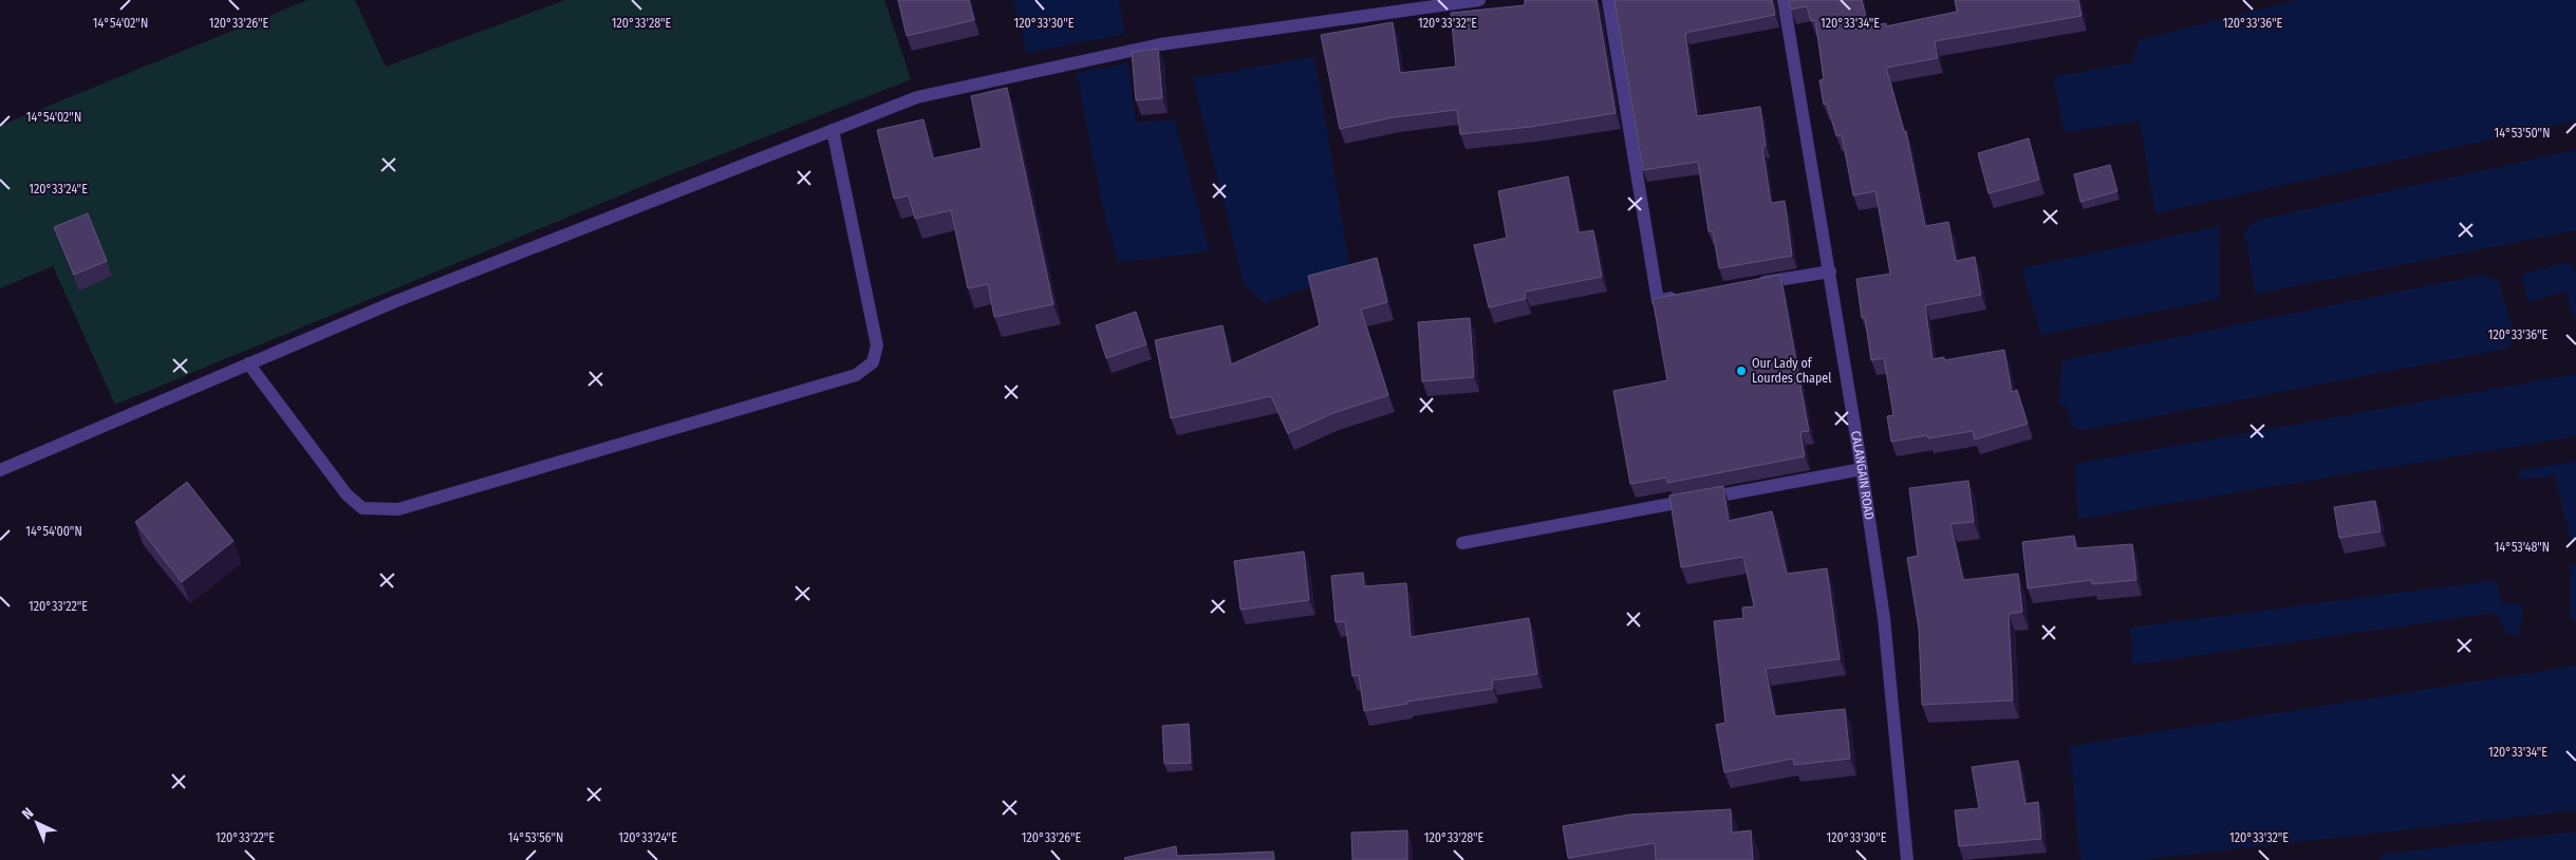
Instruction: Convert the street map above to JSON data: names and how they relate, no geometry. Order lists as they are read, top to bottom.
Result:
{
  "streets": {
    "street": ["CALANGAIN ROAD"]
  },
  "places": ["Our Lady of Lourdes Chapel"],
  "north": "top left",
  "coordinates": [
    "14°54'02\"N",
    "120°33'36\"E",
    "120°33'26\"E",
    "120°33'28\"E",
    "120°33'30\"E",
    "120°33'32\"E",
    "120°33'34\"E",
    "14°53'50\"N",
    "120°33'24\"E",
    "14°54'00\"N",
    "14°53'48\"N",
    "120°33'22\"E",
    "14°53'56\"N"
  ]
}
